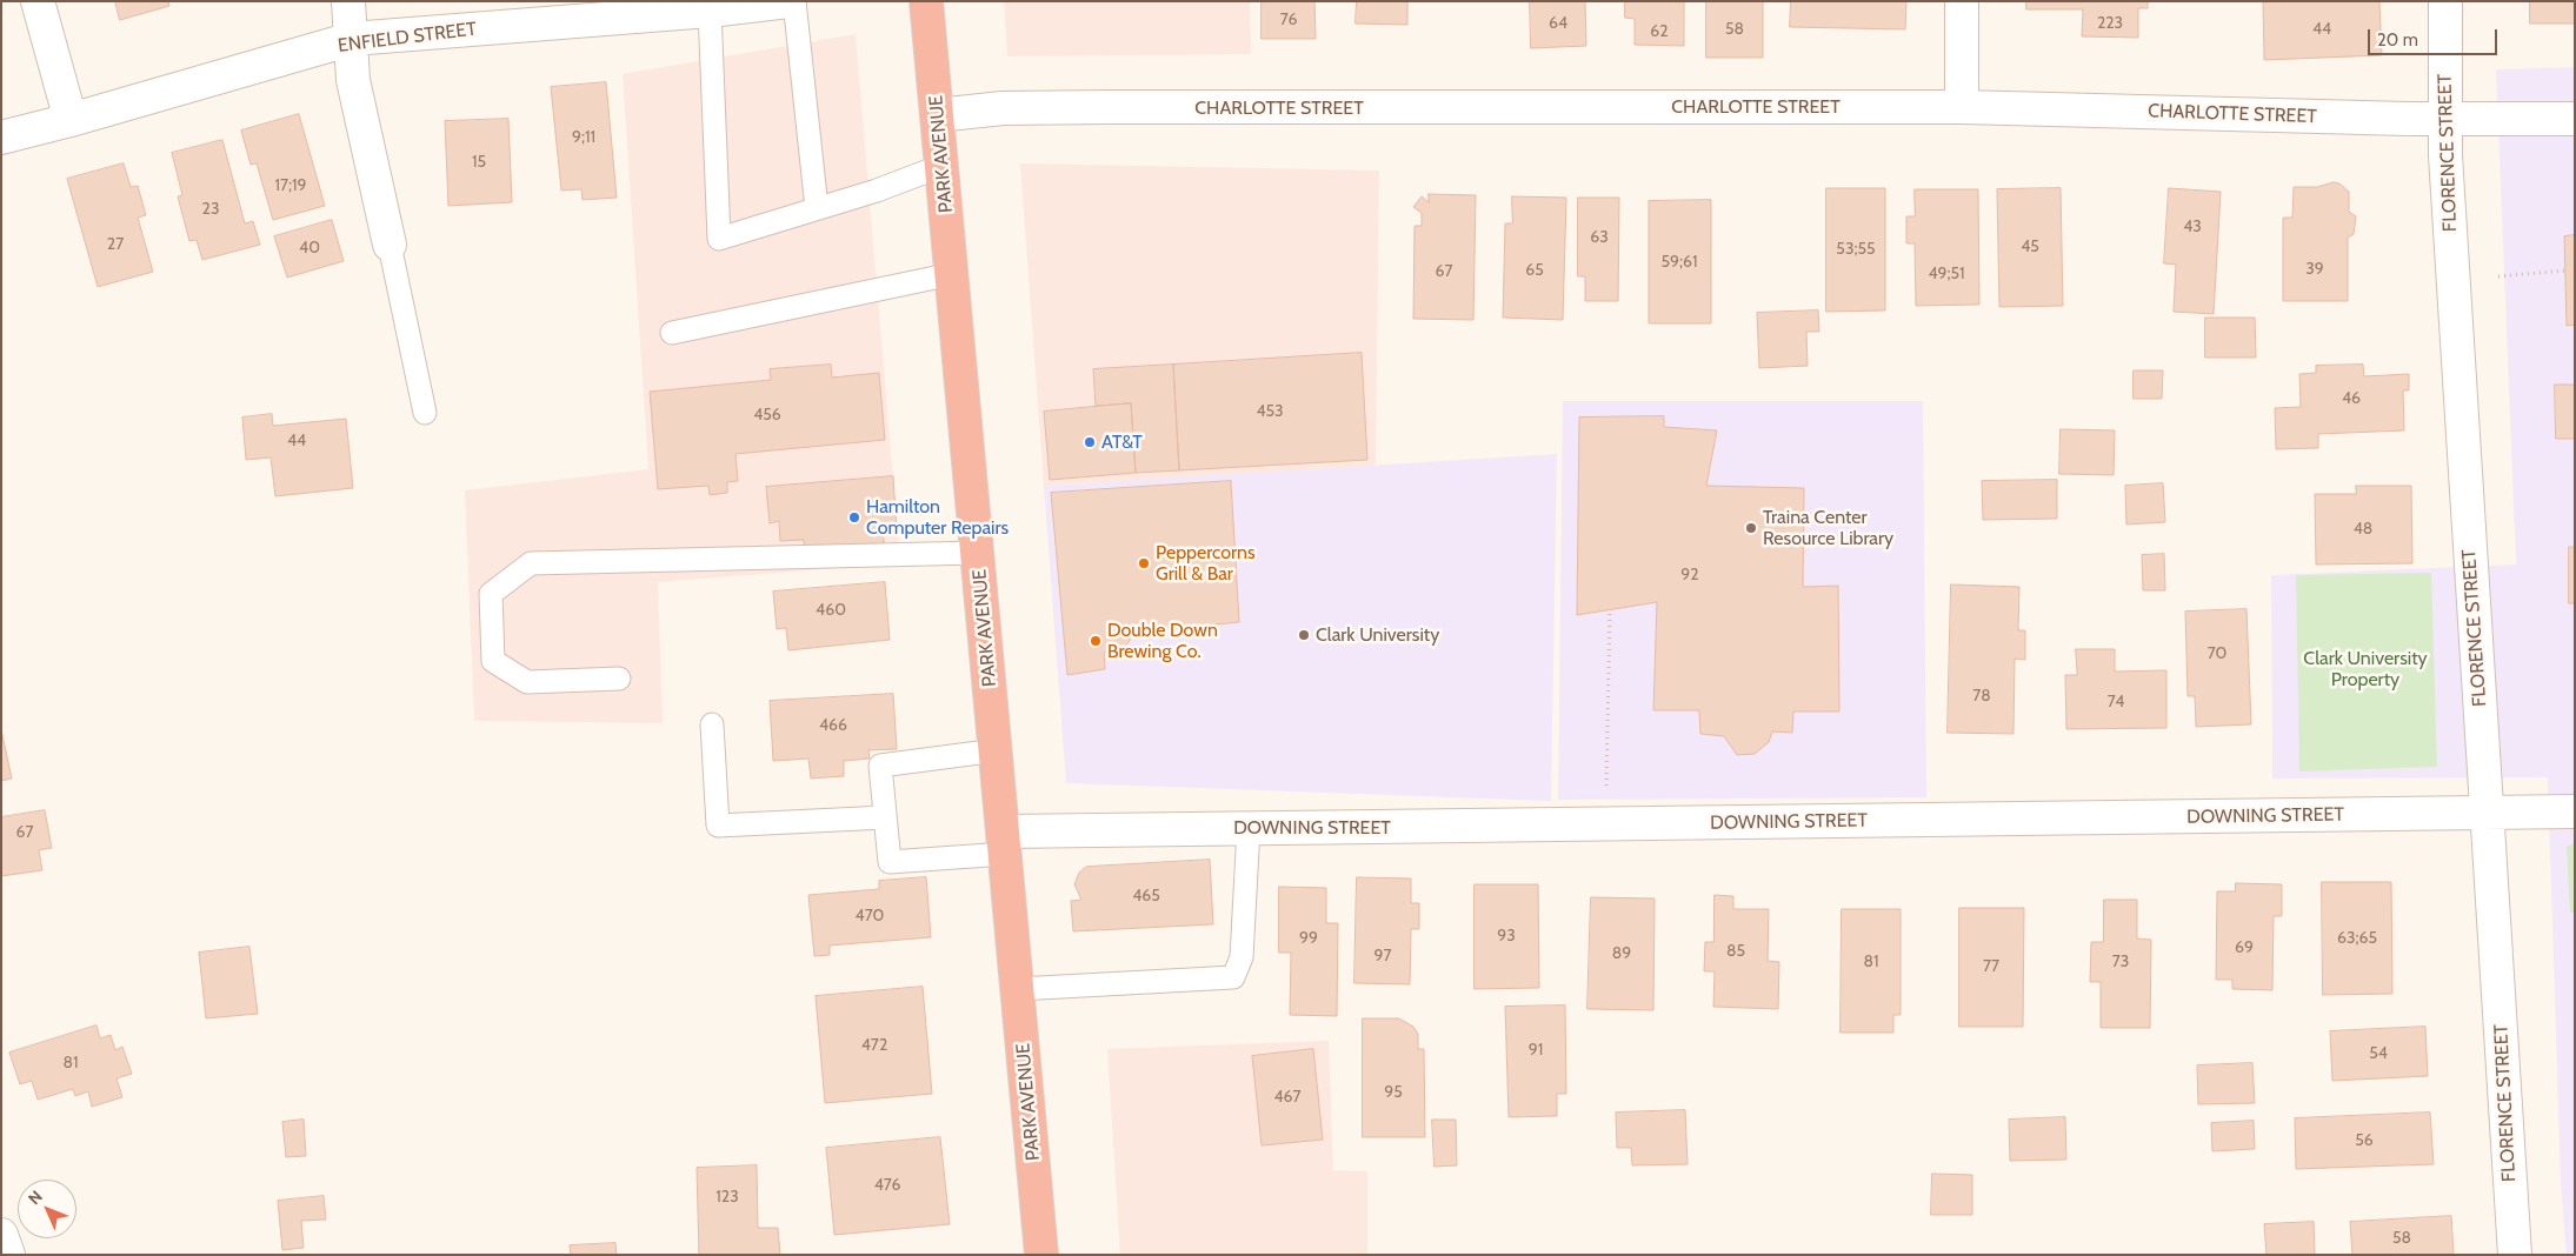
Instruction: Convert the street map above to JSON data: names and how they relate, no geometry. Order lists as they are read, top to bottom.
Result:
{
  "streets": {
    "highway": ["PARK AVENUE"],
    "street": [
      "ENFIELD STREET",
      "CHARLOTTE STREET",
      "FLORENCE STREET",
      "DOWNING STREET"
    ]
  },
  "crossings": [
    ["CHARLOTTE STREET", "FLORENCE STREET"],
    ["CHARLOTTE STREET", "PARK AVENUE"],
    ["FLORENCE STREET", "DOWNING STREET"],
    ["PARK AVENUE", "DOWNING STREET"]
  ],
  "parks": ["Clark University Property"],
  "places": [
    "AT&T",
    "Hamilton Computer Repairs",
    "Traina Center Resource Library",
    "Peppercorns Grill & Bar",
    "Clark University",
    "Double Down Brewing Co."
  ],
  "house_numbers": [
    "76",
    "64",
    "223",
    "58",
    "44",
    "62",
    "9;11",
    "15",
    "17;19",
    "23",
    "43",
    "63",
    "27",
    "45",
    "40",
    "53;55",
    "59;61",
    "39",
    "65",
    "67",
    "49;51",
    "46",
    "453",
    "456",
    "44",
    "48",
    "92",
    "460",
    "70",
    "78",
    "74",
    "466",
    "67",
    "465",
    "470",
    "93",
    "99",
    "63;65",
    "69",
    "85",
    "89",
    "97",
    "81",
    "73",
    "77",
    "472",
    "91",
    "54",
    "81",
    "95",
    "467",
    "56",
    "476",
    "123",
    "58"
  ],
  "scale_bar": "20 m",
  "north": "top left"
}
